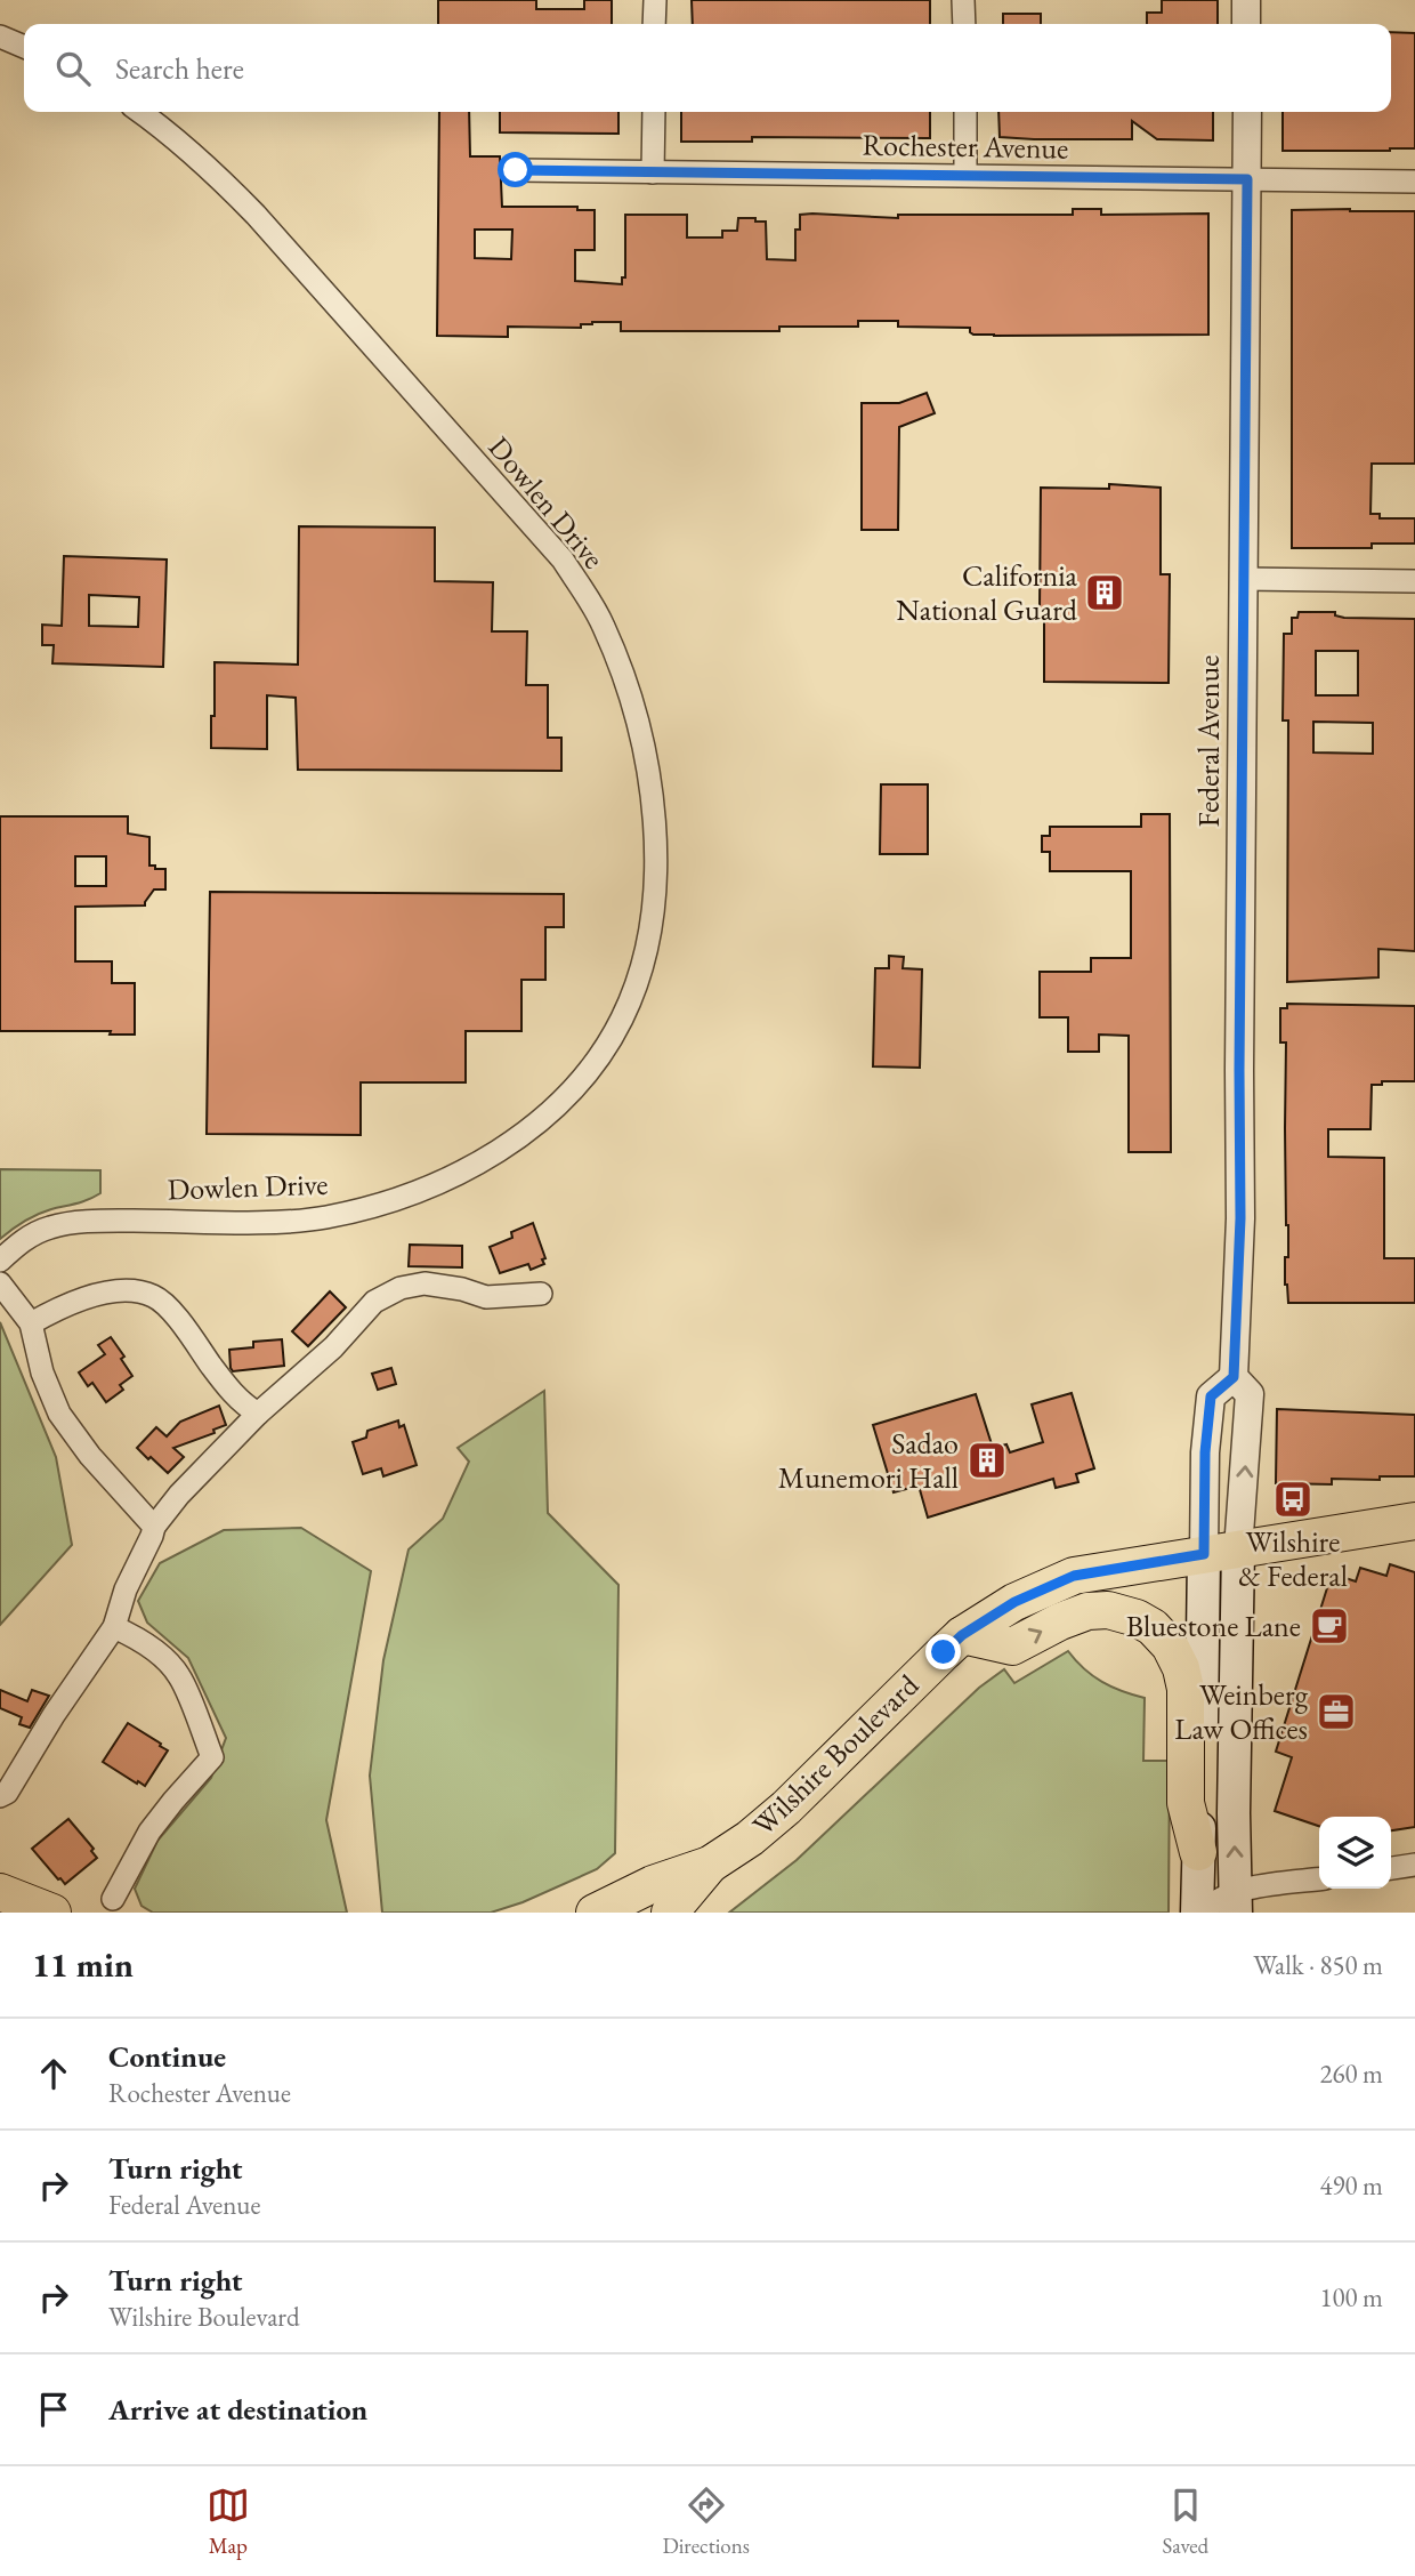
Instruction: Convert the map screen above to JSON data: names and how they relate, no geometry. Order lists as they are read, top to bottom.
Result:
{
  "streets": {
    "main road": ["Wilshire Boulevard"],
    "street": ["Rochester Avenue", "Dowlen Drive", "Federal Avenue"]
  },
  "crossings": [
    ["Rochester Avenue", "Federal Avenue"],
    ["Federal Avenue", "Wilshire Boulevard"]
  ],
  "places": {
    "building": ["California National Guard", "Sadao Munemori Hall"],
    "bus stop": ["Wilshire & Federal"],
    "cafe": ["Bluestone Lane"],
    "office": ["Weinberg Law Offices"]
  },
  "page": {
    "search": "Search here",
    "heading": ["11 min", "Walk · 850 m"],
    "list": [
      ["Continue", "Rochester Avenue", "260 m"],
      ["Turn right", "Federal Avenue", "490 m"],
      ["Turn right", "Wilshire Boulevard", "100 m"],
      "Arrive at destination"
    ],
    "nav": ["Map", "Directions", "Saved"]
  }
}
